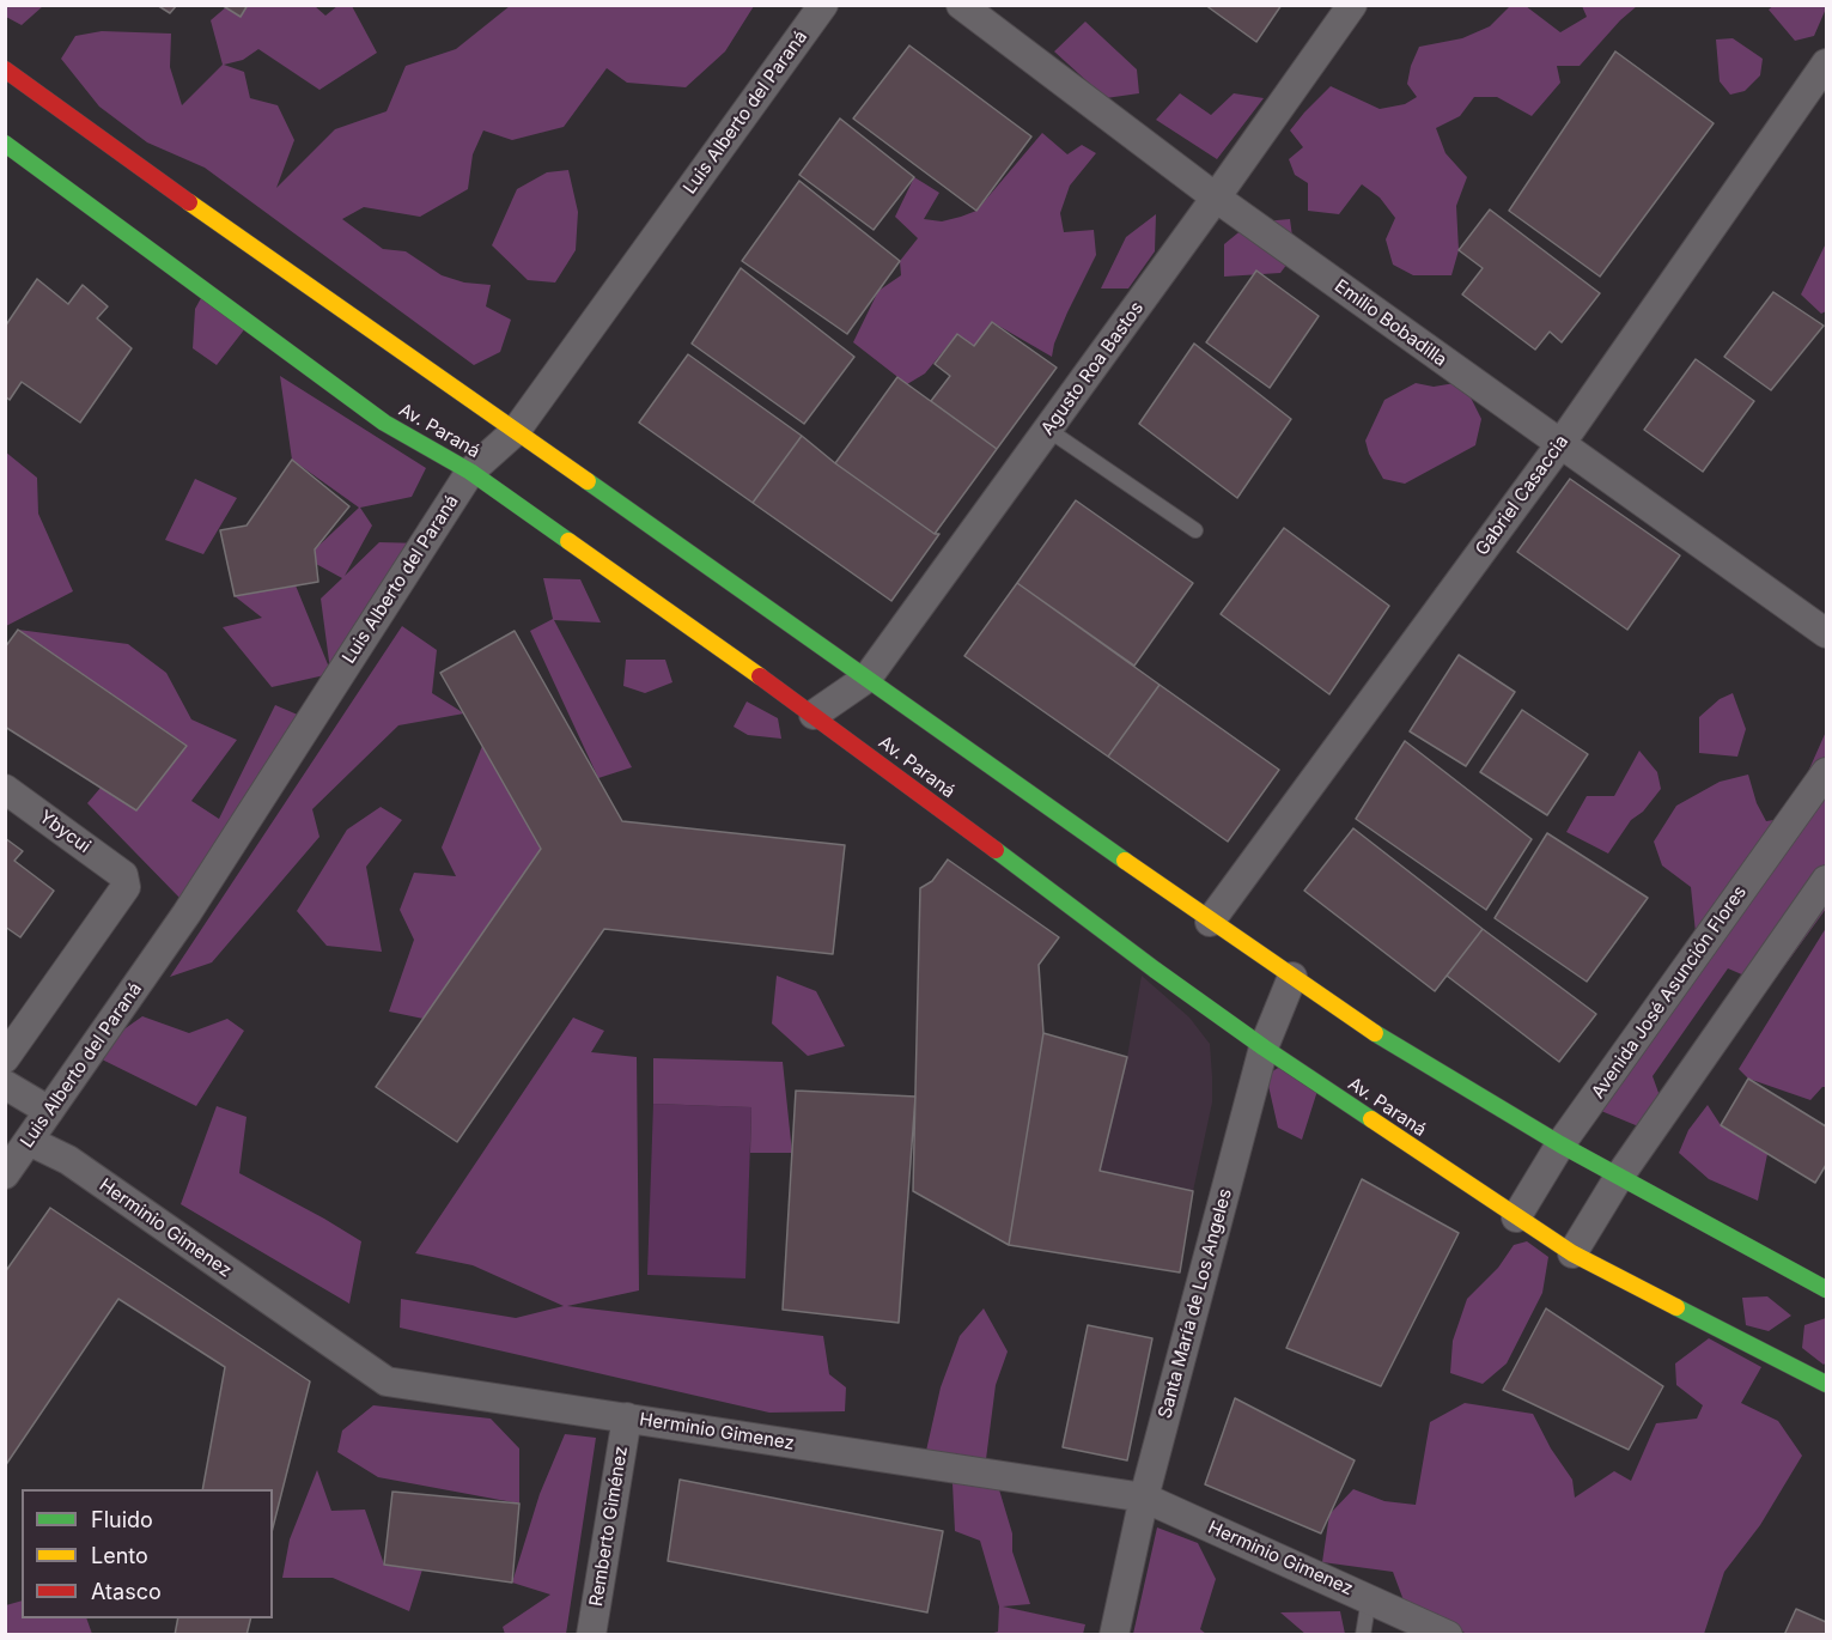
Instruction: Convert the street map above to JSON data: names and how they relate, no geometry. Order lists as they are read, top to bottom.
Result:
{
  "streets": {
    "street": [
      "Luis Alberto del Paraná",
      "Emilio Bobadilla",
      "Agusto Roa Bastos",
      "Av. Paraná",
      "Gabriel Casaccia",
      "Ybycui",
      "Avenida José Asunción Flores",
      "Herminio Gimenez",
      "Santa María de Los Angeles",
      "Remberto Giménez"
    ]
  },
  "crossings": [
    ["Luis Alberto del Paraná", "Av. Paraná"],
    ["Luis Alberto del Paraná", "Herminio Gimenez"],
    ["Emilio Bobadilla", "Agusto Roa Bastos"],
    ["Emilio Bobadilla", "Gabriel Casaccia"],
    ["Agusto Roa Bastos", "Av. Paraná"],
    ["Av. Paraná", "Avenida José Asunción Flores"],
    ["Av. Paraná", "Santa María de Los Angeles"],
    ["Herminio Gimenez", "Santa María de Los Angeles"],
    ["Herminio Gimenez", "Remberto Giménez"]
  ],
  "legend": ["Fluido", "Lento", "Atasco"]
}
